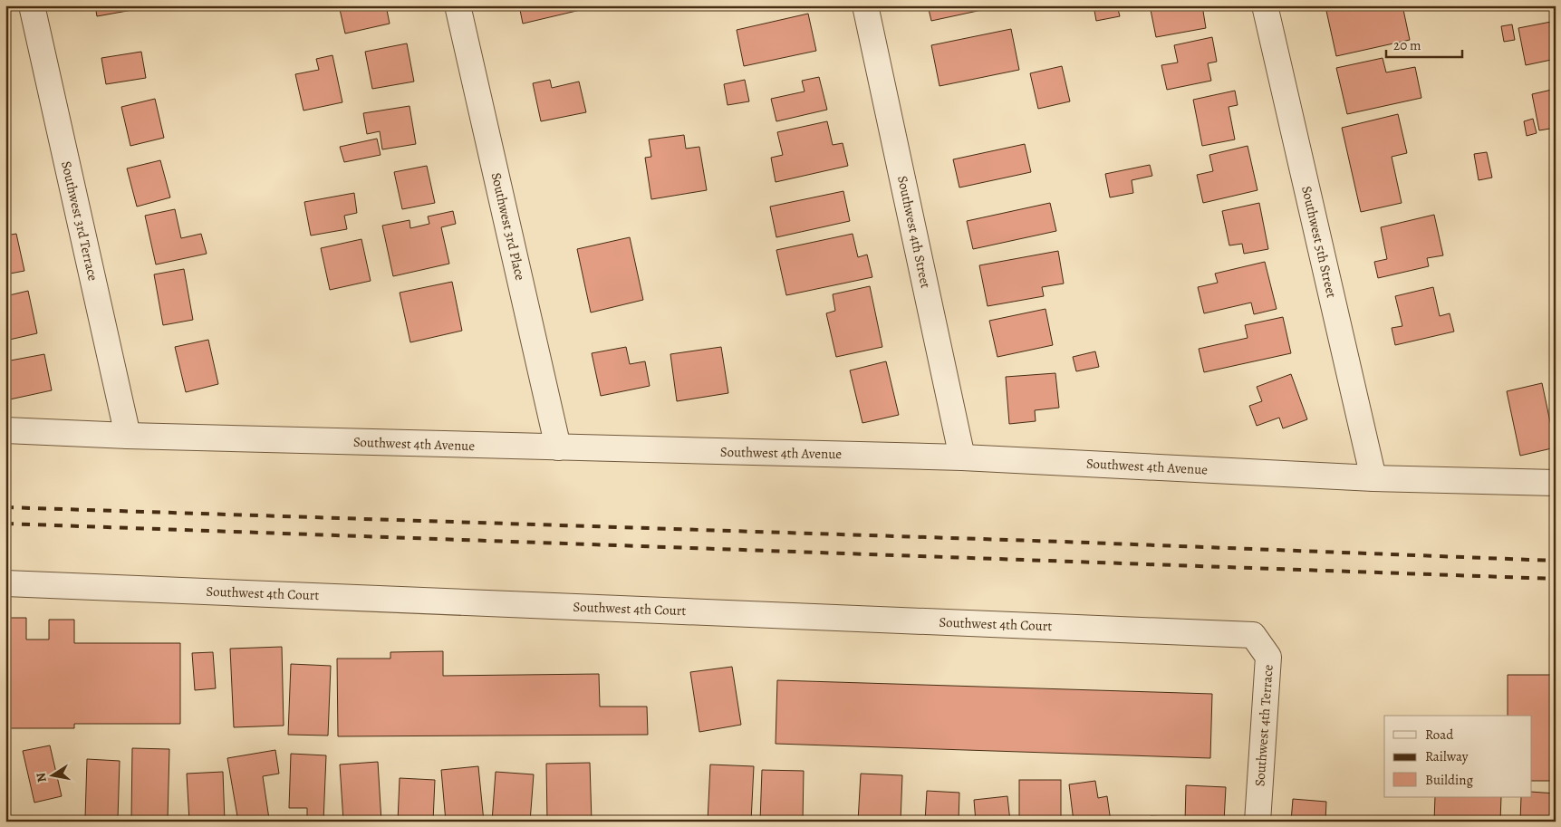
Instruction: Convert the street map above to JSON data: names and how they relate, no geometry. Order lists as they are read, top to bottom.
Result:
{
  "streets": {
    "street": [
      "Southwest 3rd Terrace",
      "Southwest 3rd Place",
      "Southwest 4th Street",
      "Southwest 5th Street",
      "Southwest 4th Avenue",
      "Southwest 4th Court",
      "Southwest 4th Terrace"
    ]
  },
  "crossings": [
    ["Southwest 3rd Terrace", "Southwest 4th Avenue"],
    ["Southwest 3rd Place", "Southwest 4th Avenue"],
    ["Southwest 4th Street", "Southwest 4th Avenue"],
    ["Southwest 5th Street", "Southwest 4th Avenue"],
    ["Southwest 4th Court", "Southwest 4th Terrace"]
  ],
  "legend": ["Road", "Railway", "Building"],
  "scale_bar": "20 m",
  "north": "left"
}
